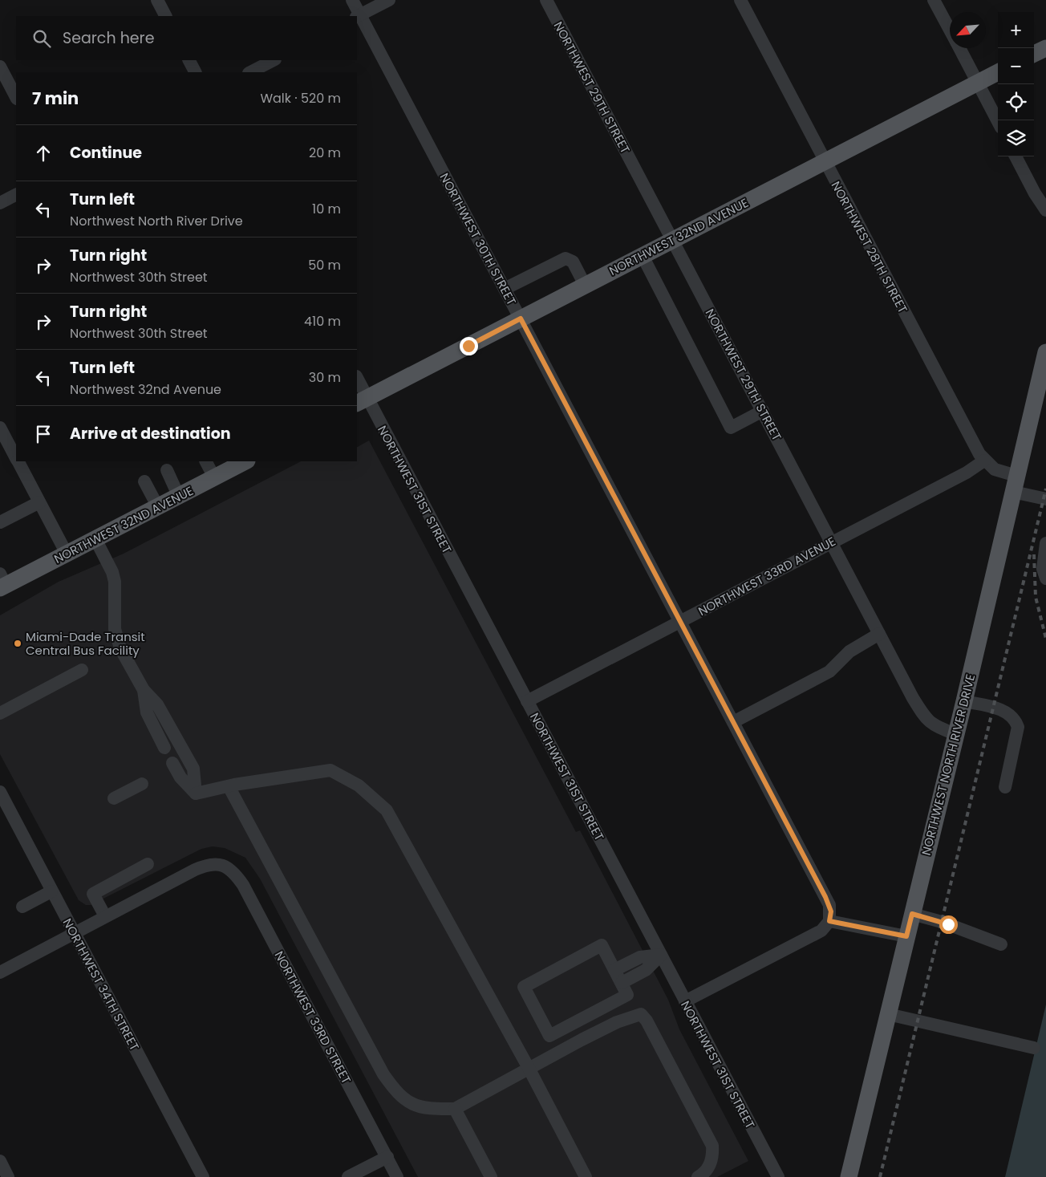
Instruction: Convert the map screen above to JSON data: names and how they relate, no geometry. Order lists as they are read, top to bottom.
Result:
{
  "streets": {
    "main road": ["NORTHWEST 32ND AVENUE", "NORTHWEST NORTH RIVER DRIVE"],
    "street": [
      "NORTHWEST 29TH STREET",
      "NORTHWEST 30TH STREET",
      "NORTHWEST 28TH STREET",
      "NORTHWEST 31ST STREET",
      "NORTHWEST 33RD AVENUE",
      "NORTHWEST 34TH STREET",
      "NORTHWEST 33RD STREET"
    ]
  },
  "crossings": [
    ["NORTHWEST 29TH STREET", "NORTHWEST 32ND AVENUE"],
    ["NORTHWEST 29TH STREET", "NORTHWEST 33RD AVENUE"],
    ["NORTHWEST 29TH STREET", "NORTHWEST NORTH RIVER DRIVE"],
    ["NORTHWEST 32ND AVENUE", "NORTHWEST 30TH STREET"],
    ["NORTHWEST 32ND AVENUE", "NORTHWEST 28TH STREET"],
    ["NORTHWEST 32ND AVENUE", "NORTHWEST 31ST STREET"],
    ["NORTHWEST 30TH STREET", "NORTHWEST 33RD AVENUE"],
    ["NORTHWEST 28TH STREET", "NORTHWEST 33RD AVENUE"],
    ["NORTHWEST 31ST STREET", "NORTHWEST 33RD AVENUE"]
  ],
  "places": ["Miami-Dade Transit Central Bus Facility"],
  "north": "bottom left",
  "page": {
    "map_buttons": ["+", "−"],
    "search": "Search here",
    "heading": ["7 min", "Walk · 520 m"],
    "list": [
      ["Continue", "20 m"],
      ["Turn left", "Northwest North River Drive", "10 m"],
      ["Turn right", "Northwest 30th Street", "50 m"],
      ["Turn right", "Northwest 30th Street", "410 m"],
      ["Turn left", "Northwest 32nd Avenue", "30 m"],
      "Arrive at destination"
    ]
  }
}
